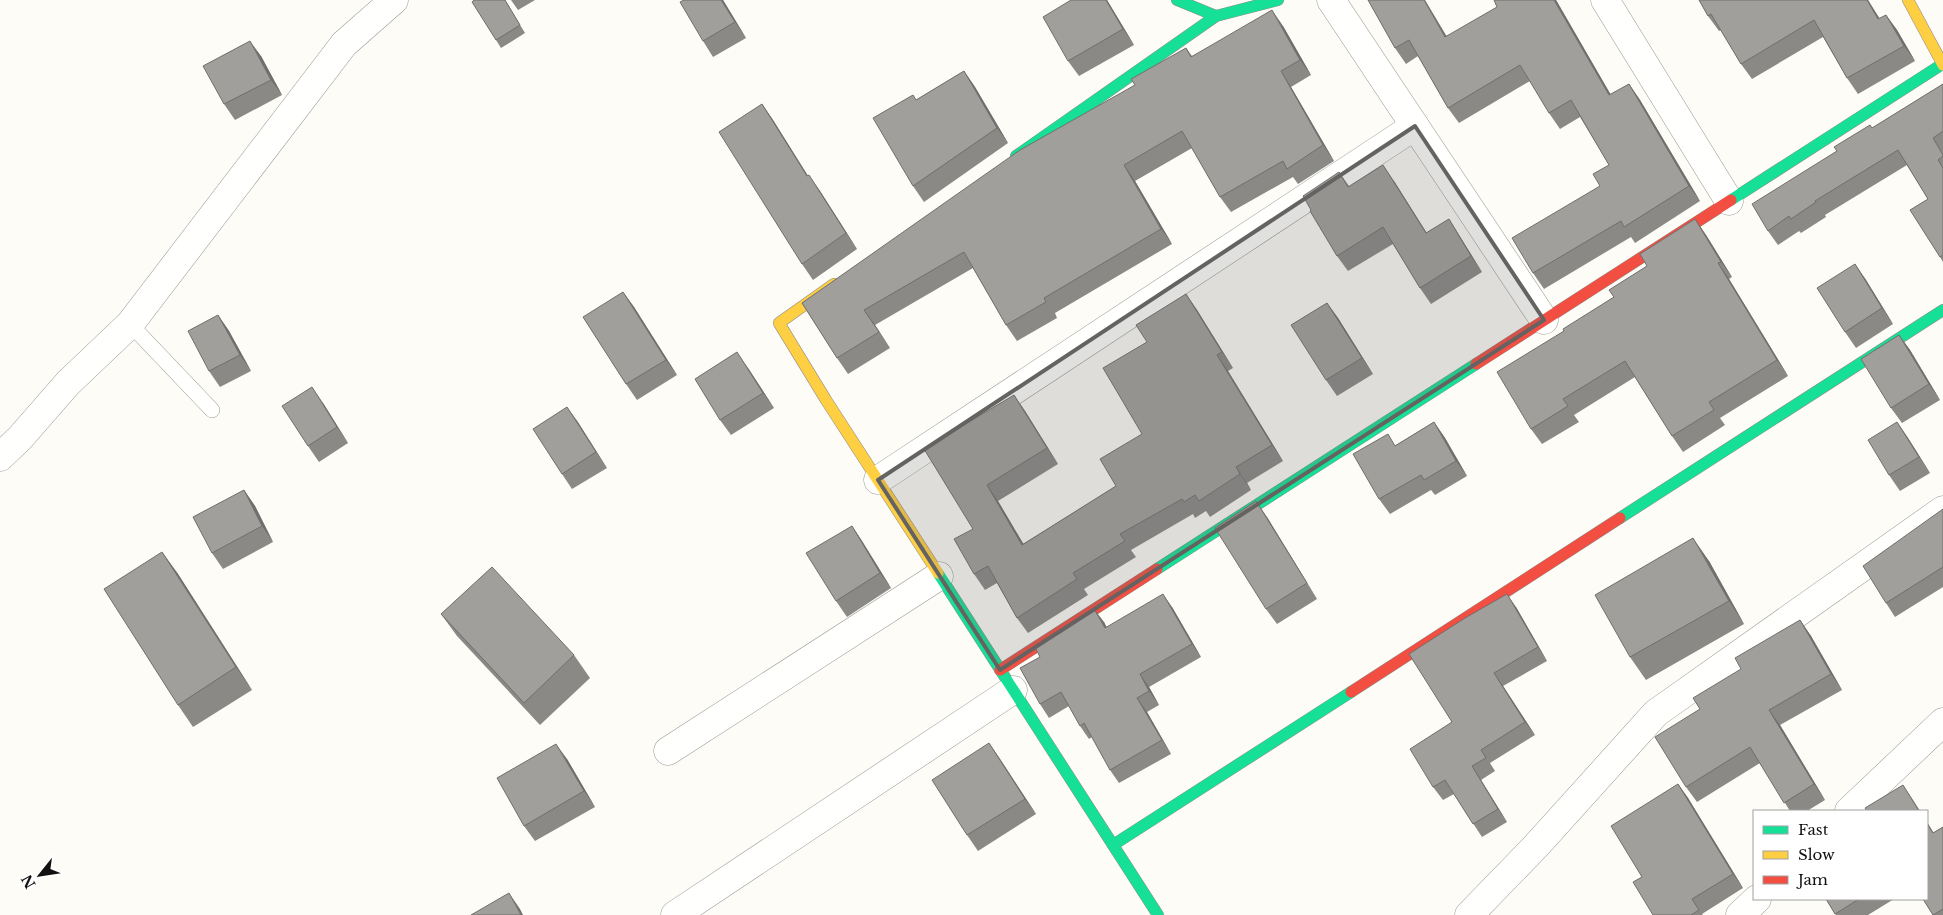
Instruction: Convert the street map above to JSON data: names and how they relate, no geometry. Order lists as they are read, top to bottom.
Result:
{
  "legend": ["Fast", "Slow", "Jam"],
  "north": "bottom left"
}
